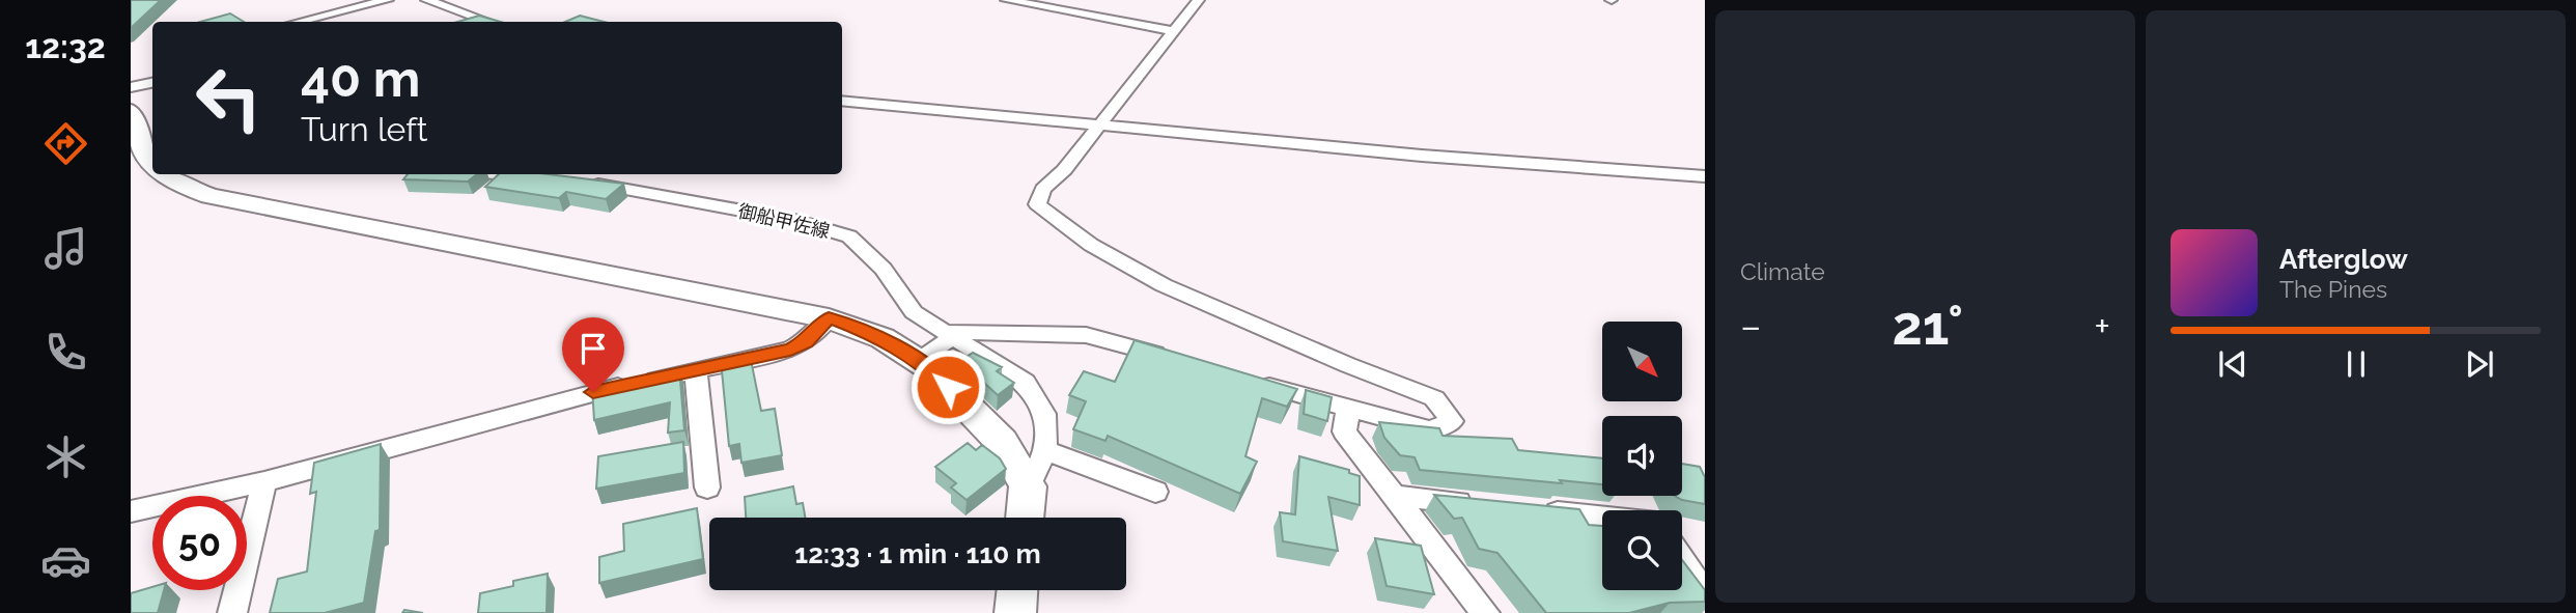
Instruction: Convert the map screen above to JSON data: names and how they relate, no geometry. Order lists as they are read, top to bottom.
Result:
{
  "streets": {
    "main road": ["御船甲佐線"]
  },
  "north": "bottom right",
  "page": {
    "tabs": "12:32",
    "tile": "Climate",
    "turn": ["40 m", "Turn left"],
    "song": ["Afterglow", "The Pines"],
    "heat": ["−", "21°", "+"],
    "limit": "50",
    "trip": "12:33 · 1 min · 110 m"
  }
}
